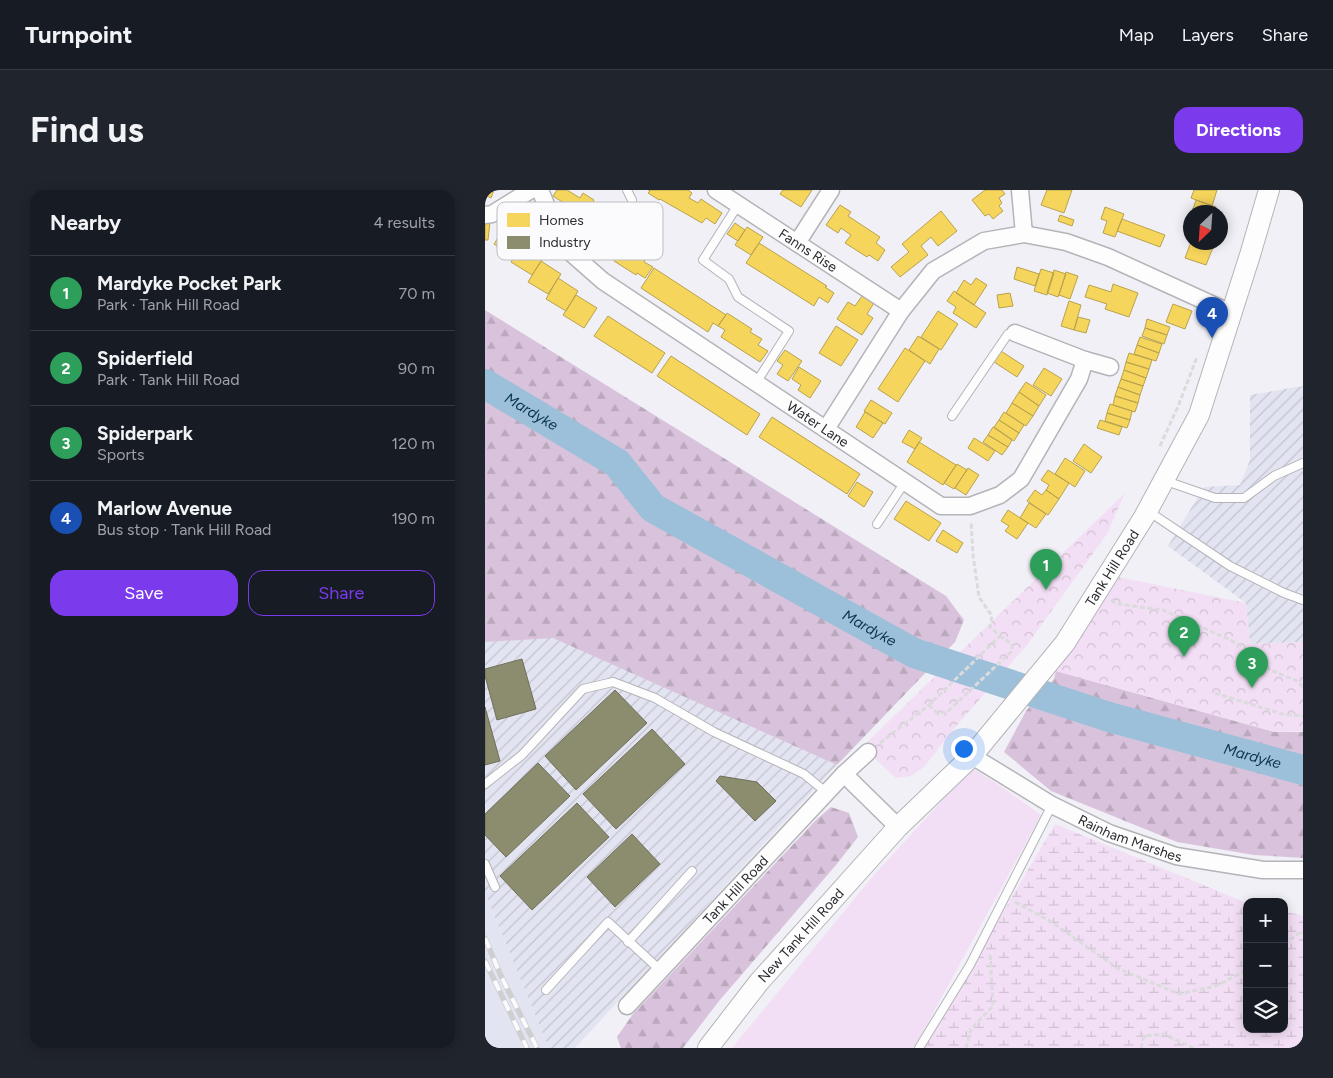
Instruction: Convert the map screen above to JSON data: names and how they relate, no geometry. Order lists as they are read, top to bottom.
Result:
{
  "streets": {
    "street": [
      "Fanns Rise",
      "Water Lane",
      "Tank Hill Road",
      "Rainham Marshes",
      "New Tank Hill Road"
    ]
  },
  "crossings": [
    ["Tank Hill Road", "Rainham Marshes"],
    ["Tank Hill Road", "New Tank Hill Road"]
  ],
  "water": ["Mardyke"],
  "legend": ["Homes", "Industry"],
  "north": "bottom left",
  "page": {
    "header": "Turnpoint",
    "nav": ["Map", "Layers", "Share"],
    "buttons": [
      "Directions",
      ["Save", "Share"]
    ],
    "title": "Find us",
    "heading": ["Nearby", "4 results"],
    "list": [
      {
        "mark": "1",
        "name": "Mardyke Pocket Park",
        "note": "Park · Tank Hill Road",
        "value": "70 m"
      },
      {
        "mark": "2",
        "name": "Spiderfield",
        "note": "Park · Tank Hill Road",
        "value": "90 m"
      },
      {
        "mark": "3",
        "name": "Spiderpark",
        "note": "Sports",
        "value": "120 m"
      },
      {
        "mark": "4",
        "name": "Marlow Avenue",
        "note": "Bus stop · Tank Hill Road",
        "value": "190 m"
      }
    ],
    "pins": [
      "4",
      "1",
      "2",
      "3"
    ],
    "map_buttons": ["+", "−"]
  }
}
